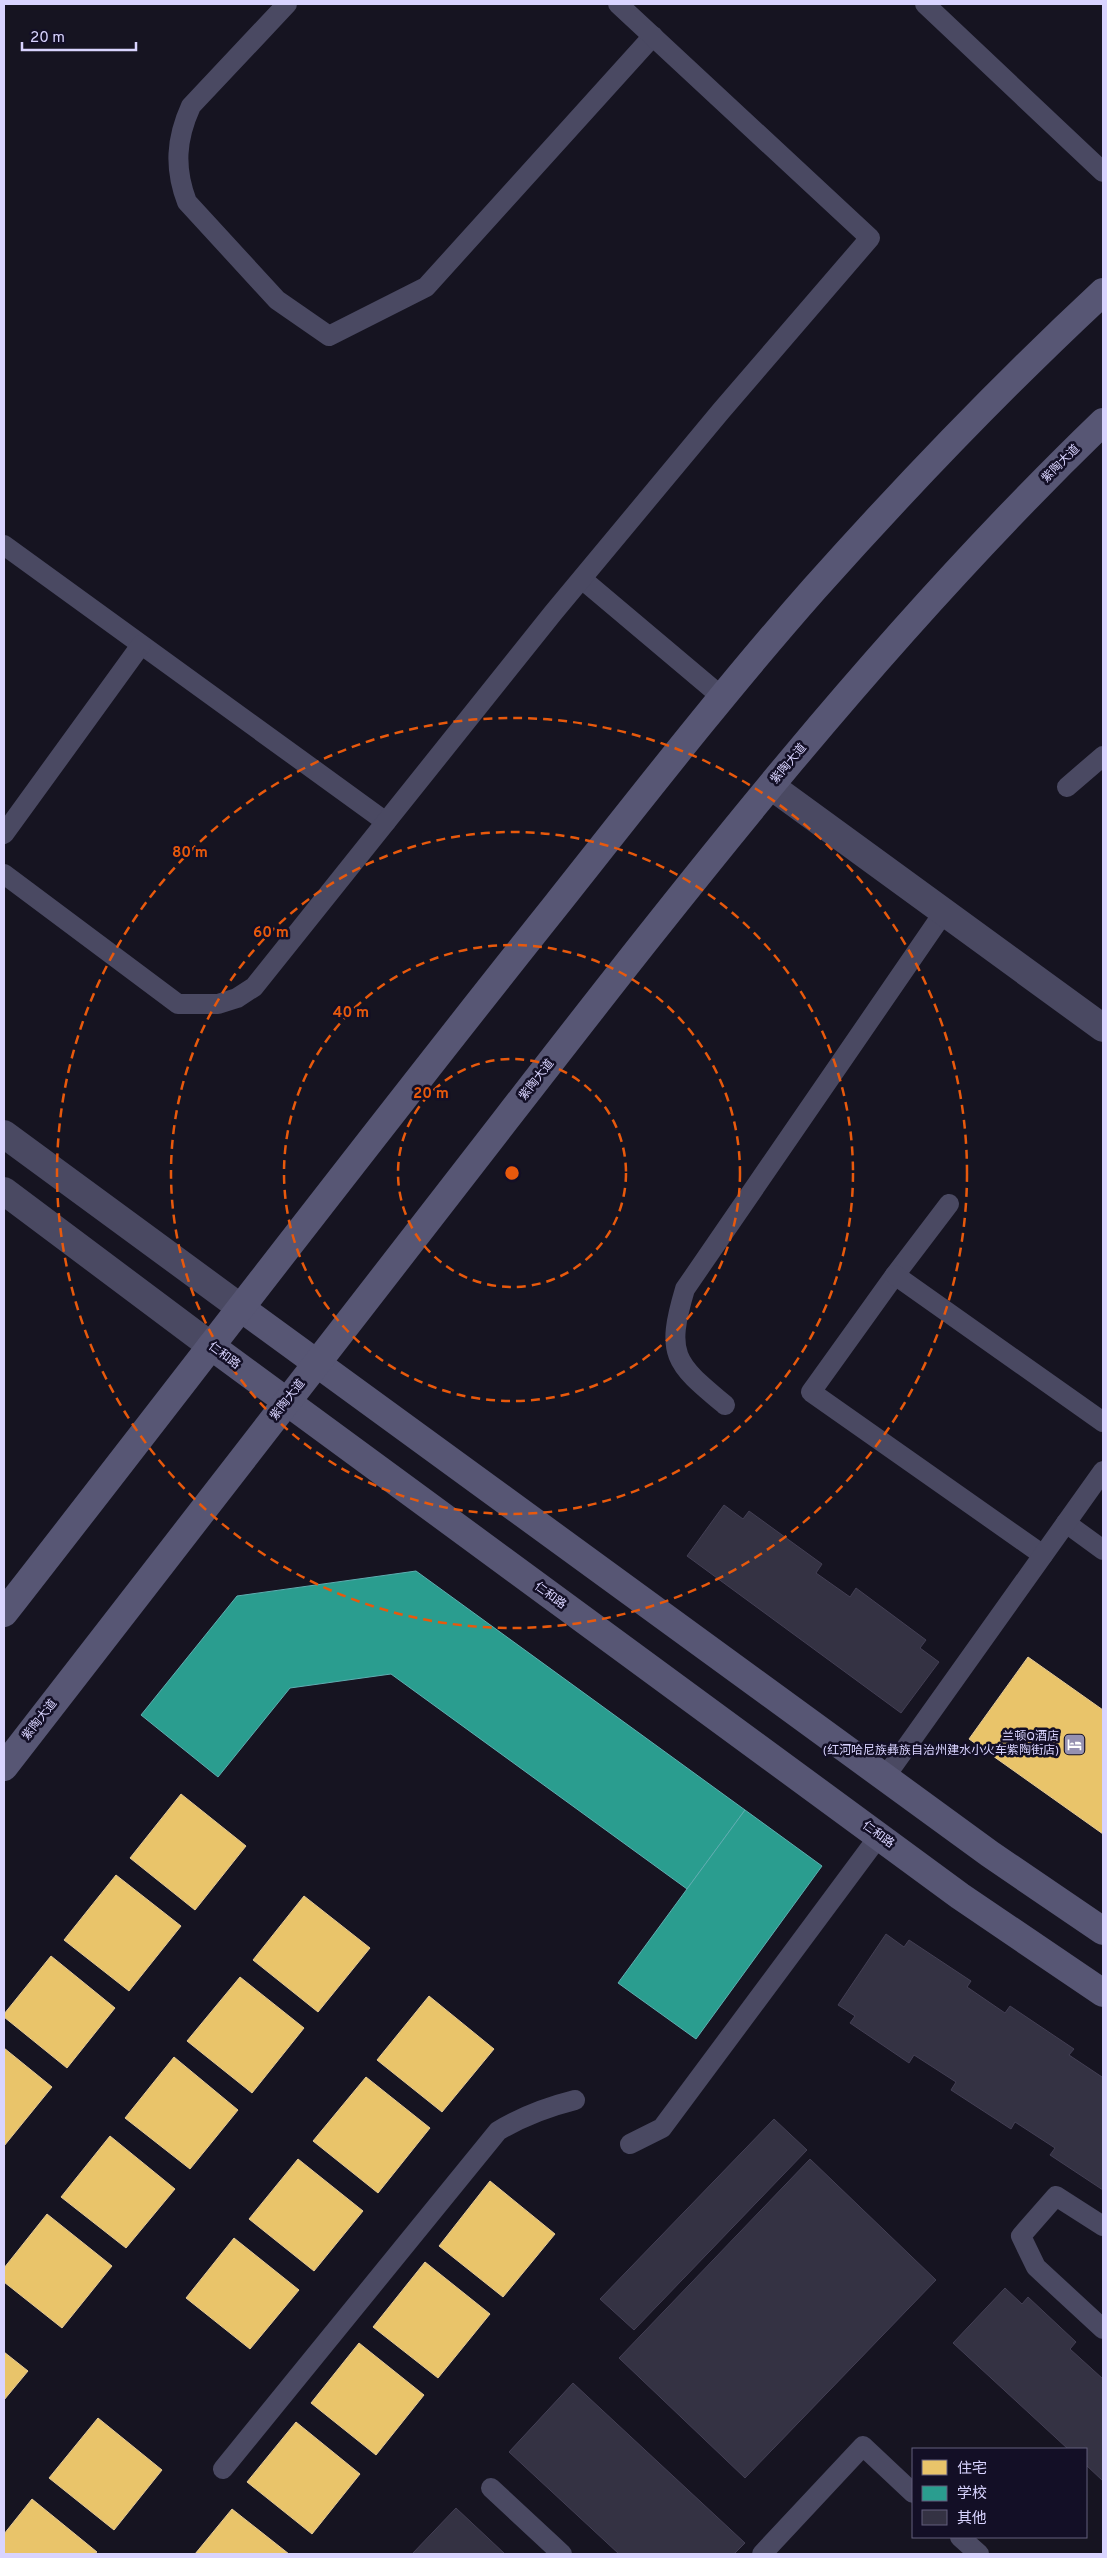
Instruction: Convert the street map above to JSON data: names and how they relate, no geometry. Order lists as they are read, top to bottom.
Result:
{
  "streets": {
    "main road": ["紫陶大道", "仁和路"]
  },
  "crossings": [
    ["紫陶大道", "仁和路"]
  ],
  "places": {
    "hotel": ["兰顿Q酒店 (红河哈尼族彝族自治州建水小火车紫陶街店)"]
  },
  "legend": ["住宅", "学校", "其他"],
  "scale_bar": "20 m",
  "rings": [
    "80 m",
    "60 m",
    "40 m",
    "20 m"
  ]
}
